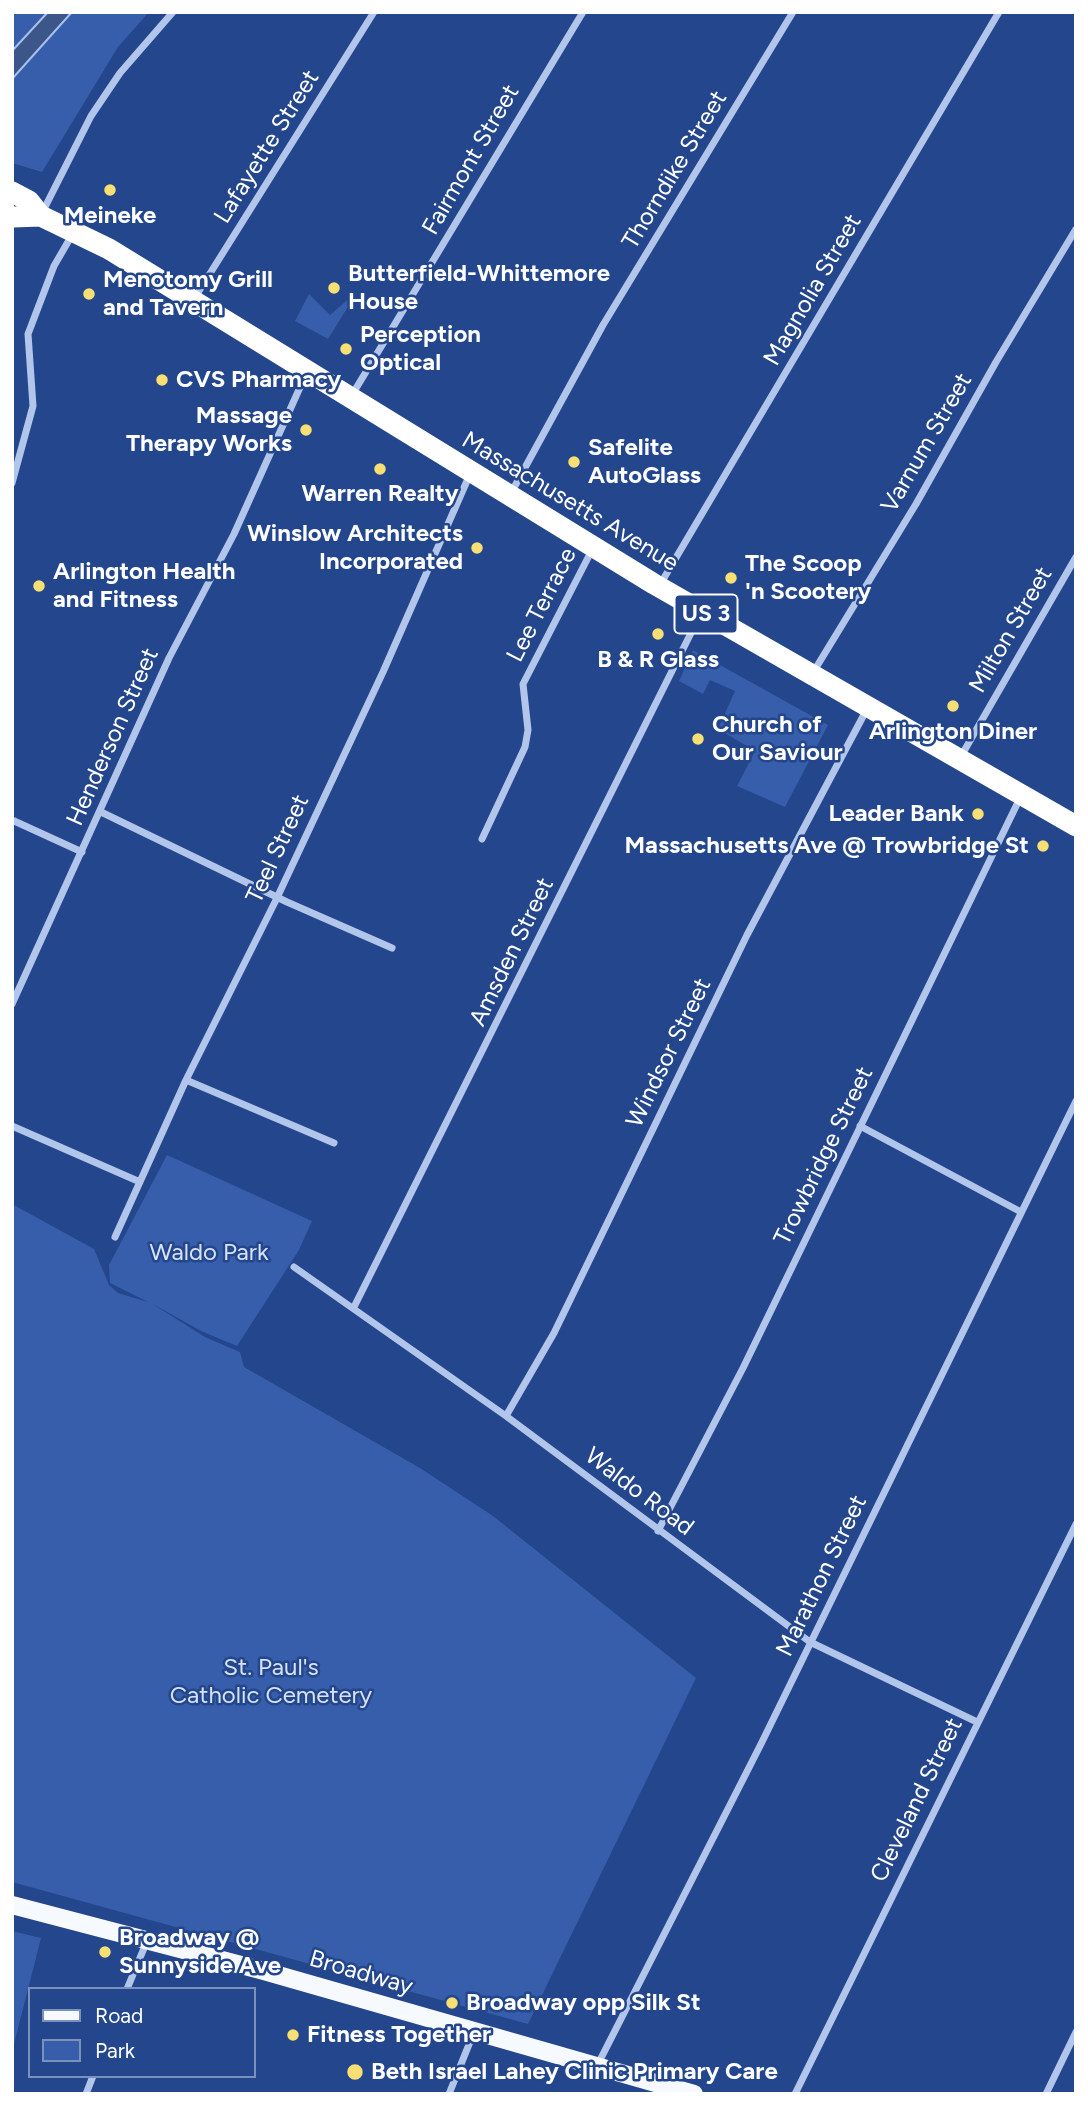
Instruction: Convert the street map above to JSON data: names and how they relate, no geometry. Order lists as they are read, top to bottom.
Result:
{
  "streets": {
    "highway": ["Massachusetts Avenue", "US 3"],
    "main road": ["Broadway"],
    "street": [
      "Lafayette Street",
      "Fairmont Street",
      "Thorndike Street",
      "Magnolia Street",
      "Varnum Street",
      "Lee Terrace",
      "Milton Street",
      "Henderson Street",
      "Teel Street",
      "Amsden Street",
      "Windsor Street",
      "Trowbridge Street",
      "Waldo Road",
      "Marathon Street",
      "Cleveland Street"
    ]
  },
  "crossings": [
    ["Lafayette Street", "Massachusetts Avenue"],
    ["Fairmont Street", "Massachusetts Avenue"],
    ["Thorndike Street", "Massachusetts Avenue"],
    ["Magnolia Street", "Massachusetts Avenue"],
    ["Varnum Street", "Massachusetts Avenue"],
    ["Massachusetts Avenue", "Lee Terrace"],
    ["Massachusetts Avenue", "Milton Street"],
    ["Massachusetts Avenue", "Henderson Street"],
    ["Massachusetts Avenue", "Teel Street"],
    ["Massachusetts Avenue", "Amsden Street"],
    ["Massachusetts Avenue", "Windsor Street"],
    ["Massachusetts Avenue", "Trowbridge Street"],
    ["Amsden Street", "Waldo Road"],
    ["Windsor Street", "Waldo Road"],
    ["Trowbridge Street", "Waldo Road"],
    ["Waldo Road", "Marathon Street"],
    ["Waldo Road", "Cleveland Street"],
    ["Marathon Street", "Broadway"]
  ],
  "parks": ["Waldo Park", "St. Paul's Catholic Cemetery"],
  "places": [
    "Meineke",
    "Butterfield-Whittemore House",
    "Menotomy Grill and Tavern",
    "Perception Optical",
    "CVS Pharmacy",
    "Massage Therapy Works",
    "Safelite AutoGlass",
    "Warren Realty",
    "Winslow Architects Incorporated",
    "The Scoop 'n Scootery",
    "Arlington Health and Fitness",
    "B & R Glass",
    "Arlington Diner",
    "Church of Our Saviour",
    "Leader Bank",
    "Massachusetts Ave @ Trowbridge St",
    "Broadway @ Sunnyside Ave",
    "Broadway opp Silk St",
    "Fitness Together",
    "Beth Israel Lahey Clinic Primary Care"
  ],
  "legend": ["Road", "Park"]
}
